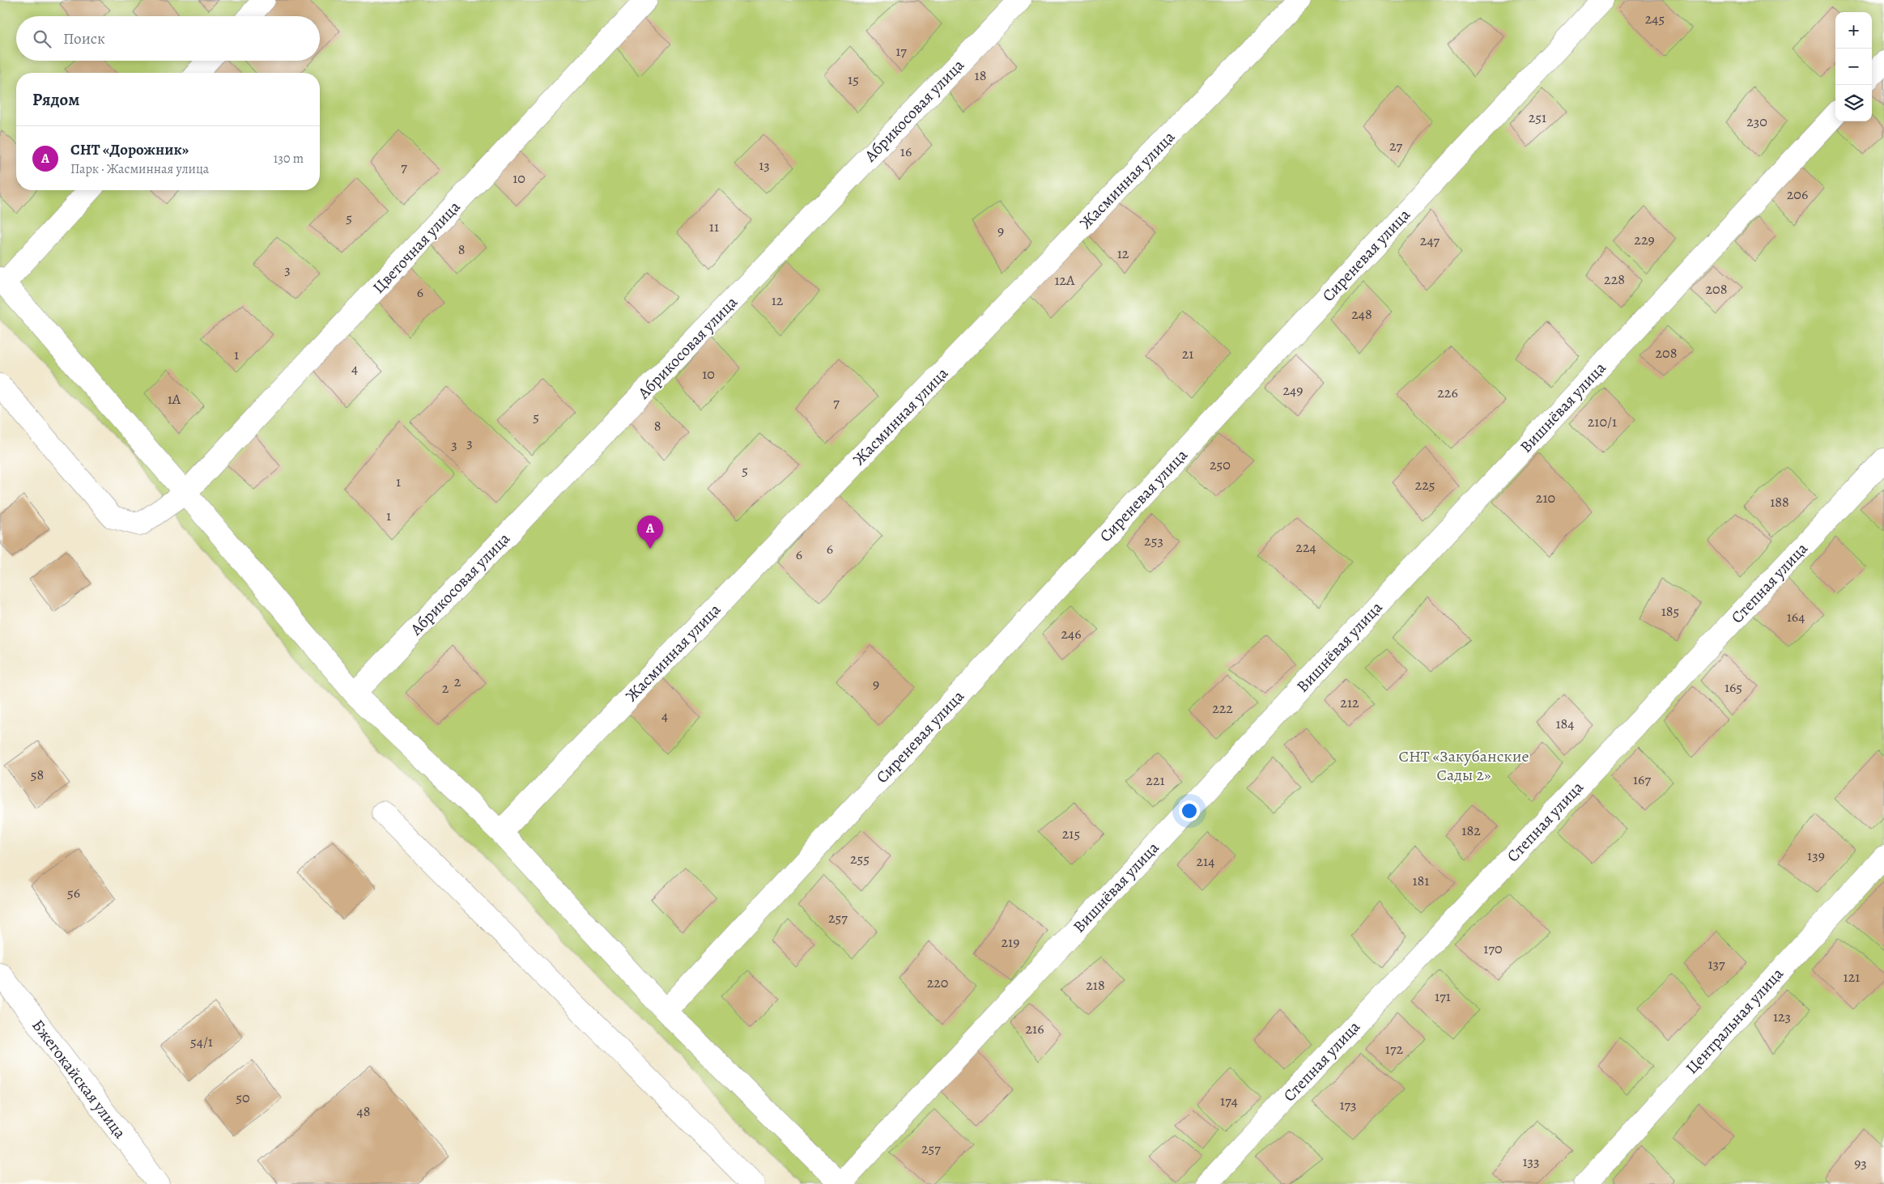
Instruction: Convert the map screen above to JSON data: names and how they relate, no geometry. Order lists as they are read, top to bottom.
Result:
{
  "streets": {
    "street": [
      "Абрикосовая улица",
      "Жасминная улица",
      "Цветочная улица",
      "Сиреневая улица",
      "Вишнёвая улица",
      "Степная улица",
      "Центральная улица",
      "Бжегокайская улица"
    ]
  },
  "parks": ["СНТ «Закубанские Сады 2»"],
  "house_numbers": [
    "245",
    "17",
    "18",
    "15",
    "251",
    "230",
    "27",
    "16",
    "13",
    "7",
    "10",
    "206",
    "5",
    "11",
    "9",
    "229",
    "247",
    "8",
    "12",
    "3",
    "228",
    "12А",
    "208",
    "6",
    "12",
    "248",
    "208",
    "21",
    "1",
    "4",
    "10",
    "249",
    "226",
    "1А",
    "7",
    "5",
    "210/1",
    "8",
    "3",
    "3",
    "250",
    "5",
    "1",
    "225",
    "210",
    "188",
    "1",
    "253",
    "224",
    "6",
    "6",
    "185",
    "164",
    "246",
    "2",
    "9",
    "165",
    "2",
    "212",
    "222",
    "4",
    "184",
    "58",
    "167",
    "221",
    "182",
    "215",
    "139",
    "255",
    "214",
    "181",
    "56",
    "257",
    "219",
    "170",
    "137",
    "121",
    "220",
    "218",
    "171",
    "123",
    "216",
    "54/1",
    "172",
    "50",
    "174",
    "173",
    "48",
    "257",
    "133",
    "93"
  ],
  "page": {
    "map_buttons": ["+", "−"],
    "search": "Поиск",
    "heading": "Рядом",
    "list": [
      {
        "mark": "A",
        "name": "СНТ «Дорожник»",
        "note": "Парк · Жасминная улица",
        "value": "130 m"
      }
    ],
    "pins": "A"
  }
}
